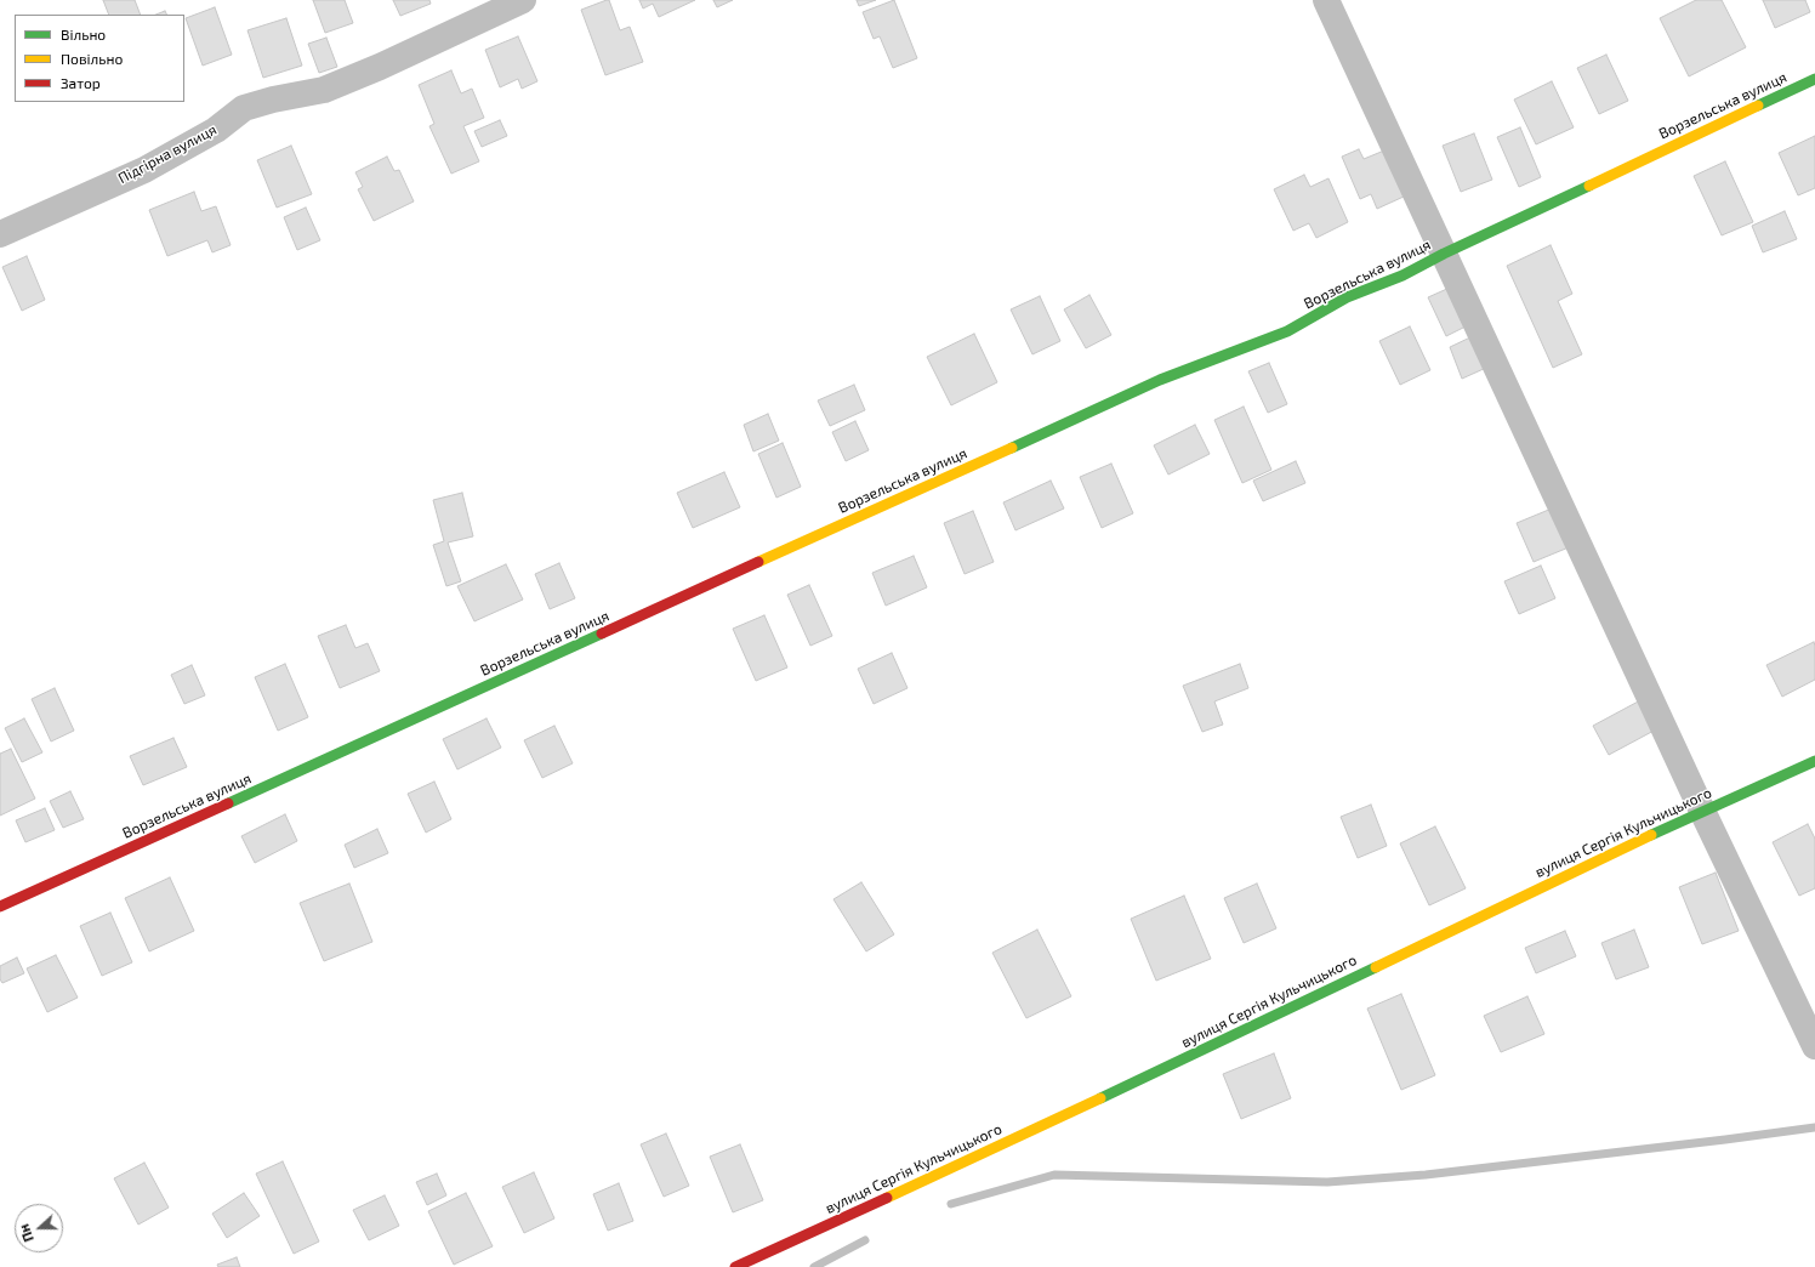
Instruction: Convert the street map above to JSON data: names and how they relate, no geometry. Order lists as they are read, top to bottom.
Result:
{
  "streets": {
    "street": ["Ворзельська вулиця", "Підгірна вулиця", "вулиця Сергія Кульчицького"]
  },
  "legend": ["Вільно", "Повільно", "Затор"],
  "north": "left"
}
